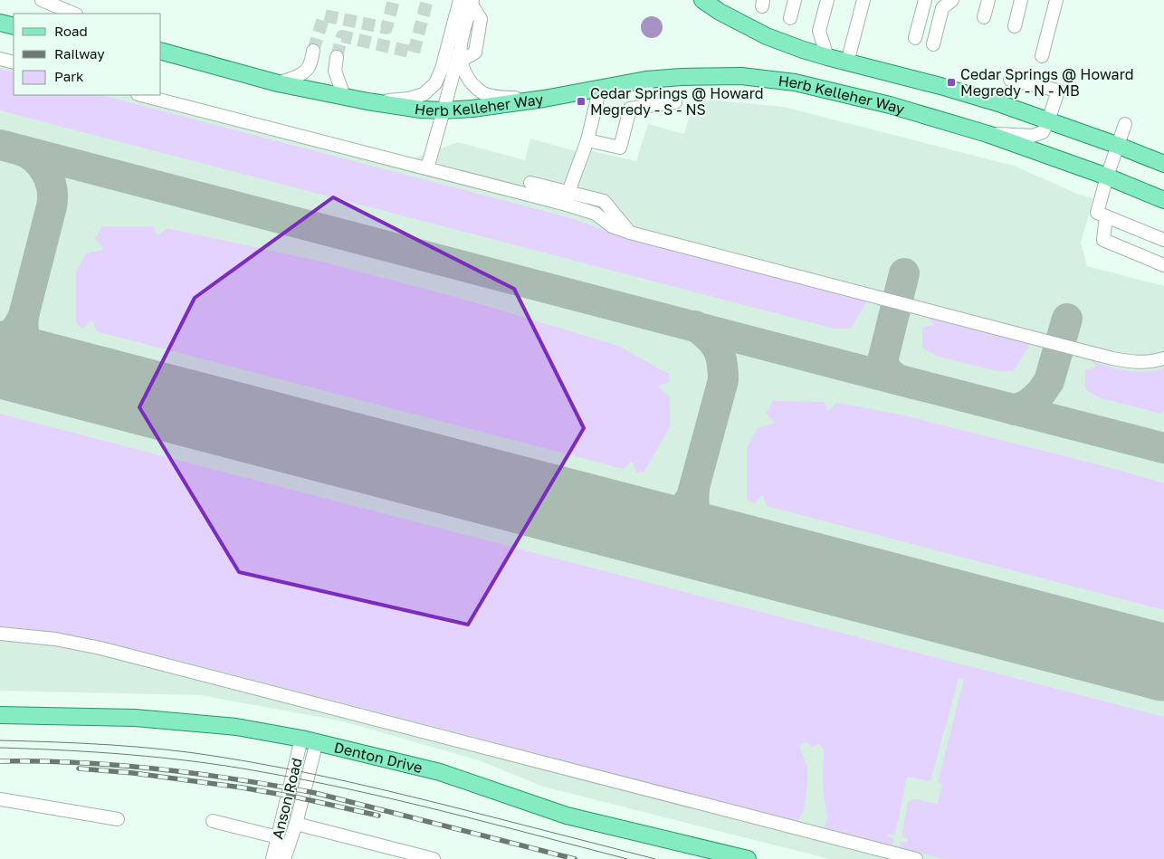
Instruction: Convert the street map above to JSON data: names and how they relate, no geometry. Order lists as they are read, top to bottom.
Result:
{
  "streets": {
    "main road": ["Herb Kelleher Way", "Denton Drive"],
    "street": ["Anson Road"]
  },
  "crossings": [
    ["Denton Drive", "Anson Road"]
  ],
  "places": {
    "transit": ["Cedar Springs @ Howard Megredy - N - MB", "Cedar Springs @ Howard Megredy - S - NS"]
  },
  "legend": ["Road", "Railway", "Park"]
}
